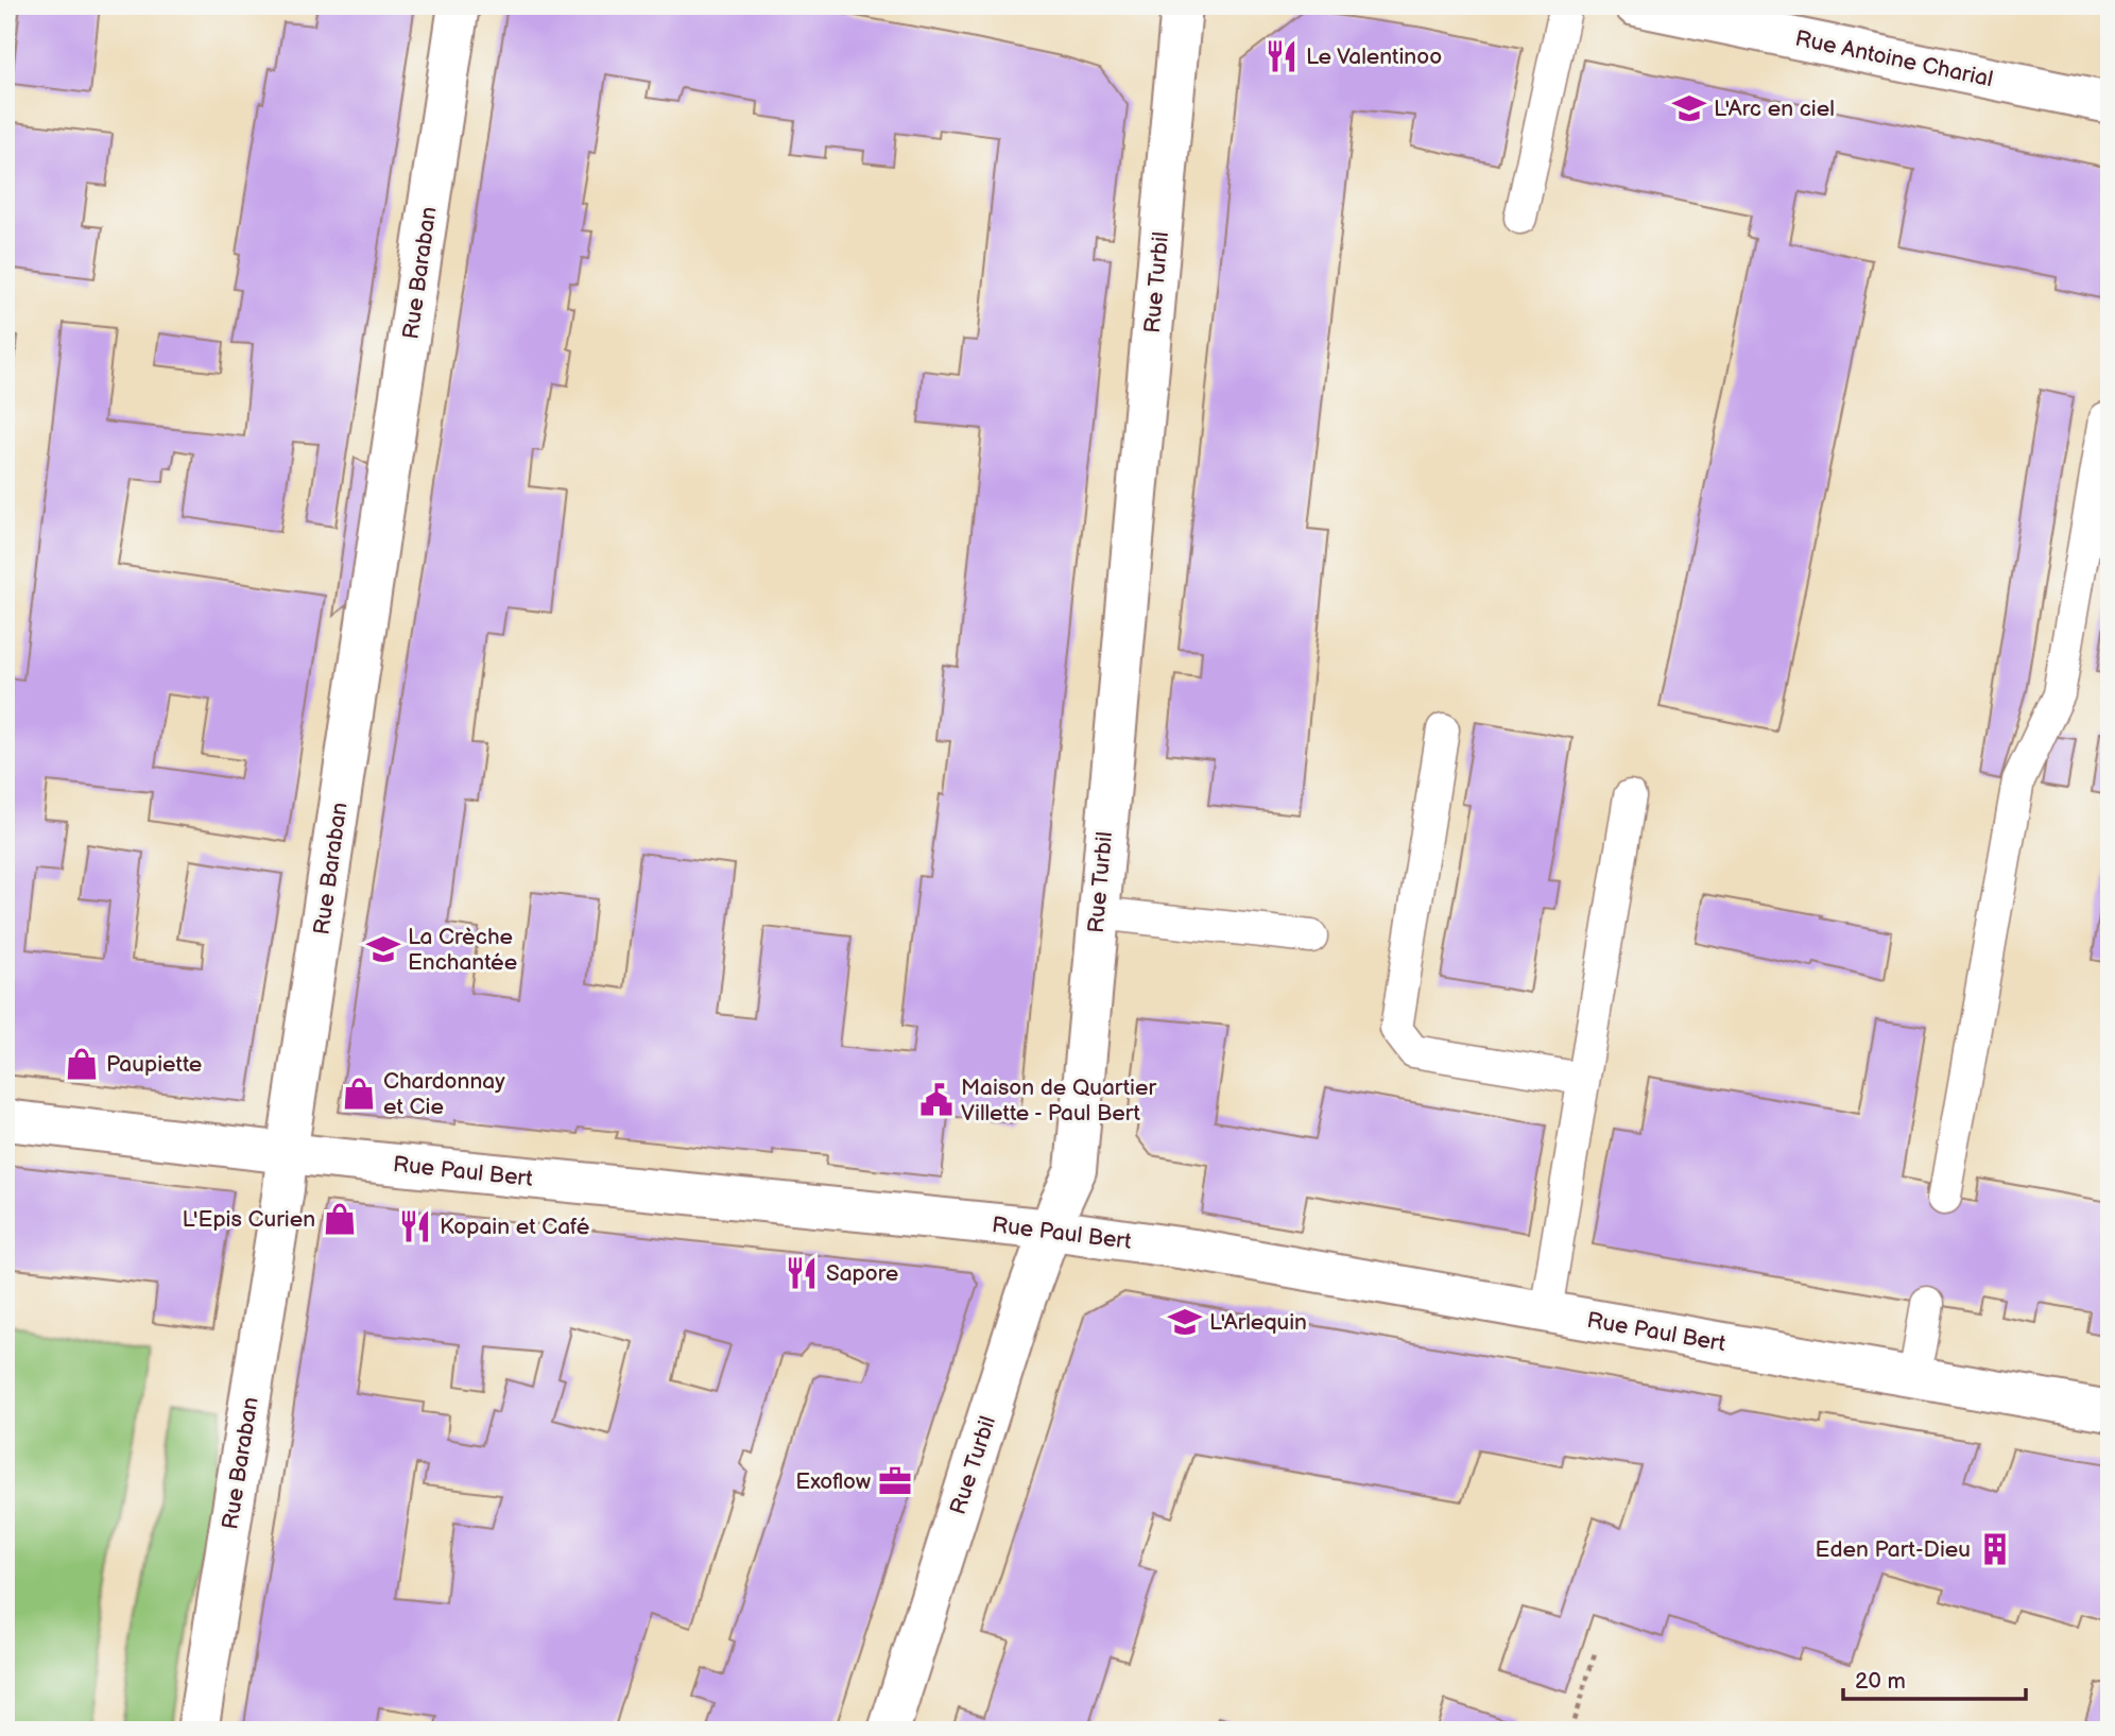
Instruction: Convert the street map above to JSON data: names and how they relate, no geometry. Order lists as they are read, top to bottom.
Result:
{
  "streets": {
    "street": [
      "Rue Antoine Charial",
      "Rue Baraban",
      "Rue Turbil",
      "Rue Paul Bert"
    ]
  },
  "crossings": [
    ["Rue Baraban", "Rue Paul Bert"],
    ["Rue Turbil", "Rue Paul Bert"]
  ],
  "places": {
    "restaurant": ["Le Valentinoo", "Kopain et Café", "Sapore"],
    "school or university": ["L'Arc en ciel", "La Crèche Enchantée", "L'Arlequin"],
    "shop": ["Paupiette", "Chardonnay et Cie", "L'Epis Curien"],
    "public building": ["Maison de Quartier Villette - Paul Bert"],
    "office": ["Exoflow"],
    "building": ["Eden Part-Dieu"]
  },
  "scale_bar": "20 m"
}
